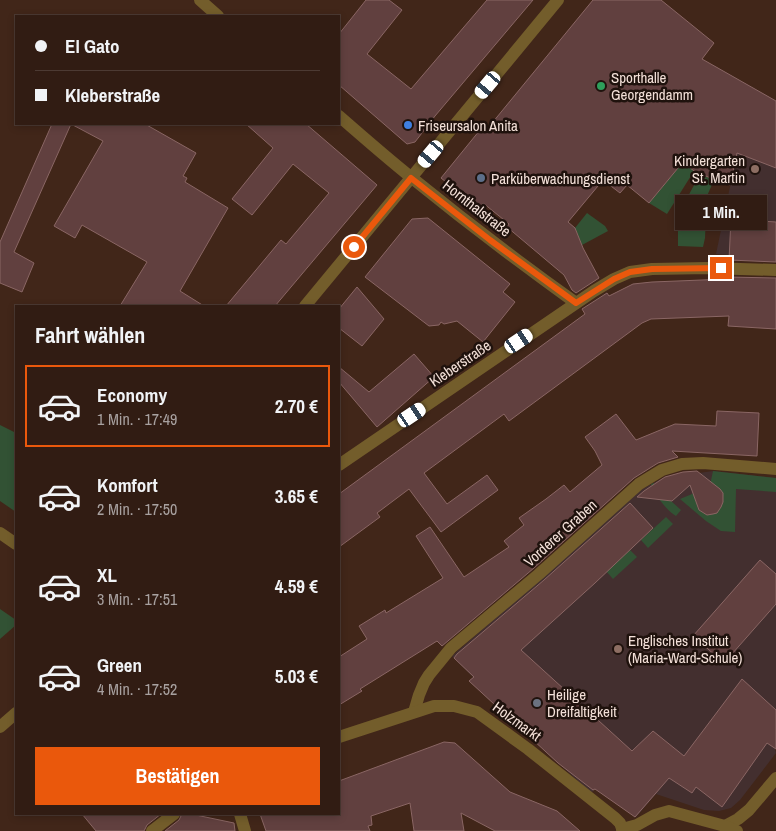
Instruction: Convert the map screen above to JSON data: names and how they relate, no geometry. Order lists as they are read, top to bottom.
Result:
{
  "streets": {
    "street": [
      "Hornthalstraße",
      "Kleberstraße",
      "Vorderer Graben",
      "Holzmarkt"
    ]
  },
  "crossings": [
    ["Hornthalstraße", "Kleberstraße"],
    ["Vorderer Graben", "Holzmarkt"]
  ],
  "places": [
    "Sporthalle Georgendamm",
    "Friseursalon Anita",
    "Kindergarten St. Martin",
    "Parküberwachungsdienst",
    "Englisches Institut (Maria-Ward-Schule)",
    "Heilige Dreifaltigkeit"
  ],
  "page": {
    "banner": ["El Gato", "Kleberstraße"],
    "bubble": "1 Min.",
    "heading": "Fahrt wählen",
    "list": [
      {
        "name": "Economy",
        "note": "1 Min. · 17:49",
        "value": "2.70 €"
      },
      {
        "name": "Komfort",
        "note": "2 Min. · 17:50",
        "value": "3.65 €"
      },
      {
        "name": "XL",
        "note": "3 Min. · 17:51",
        "value": "4.59 €"
      },
      {
        "name": "Green",
        "note": "4 Min. · 17:52",
        "value": "5.03 €"
      }
    ],
    "buttons": "Bestätigen"
  }
}
